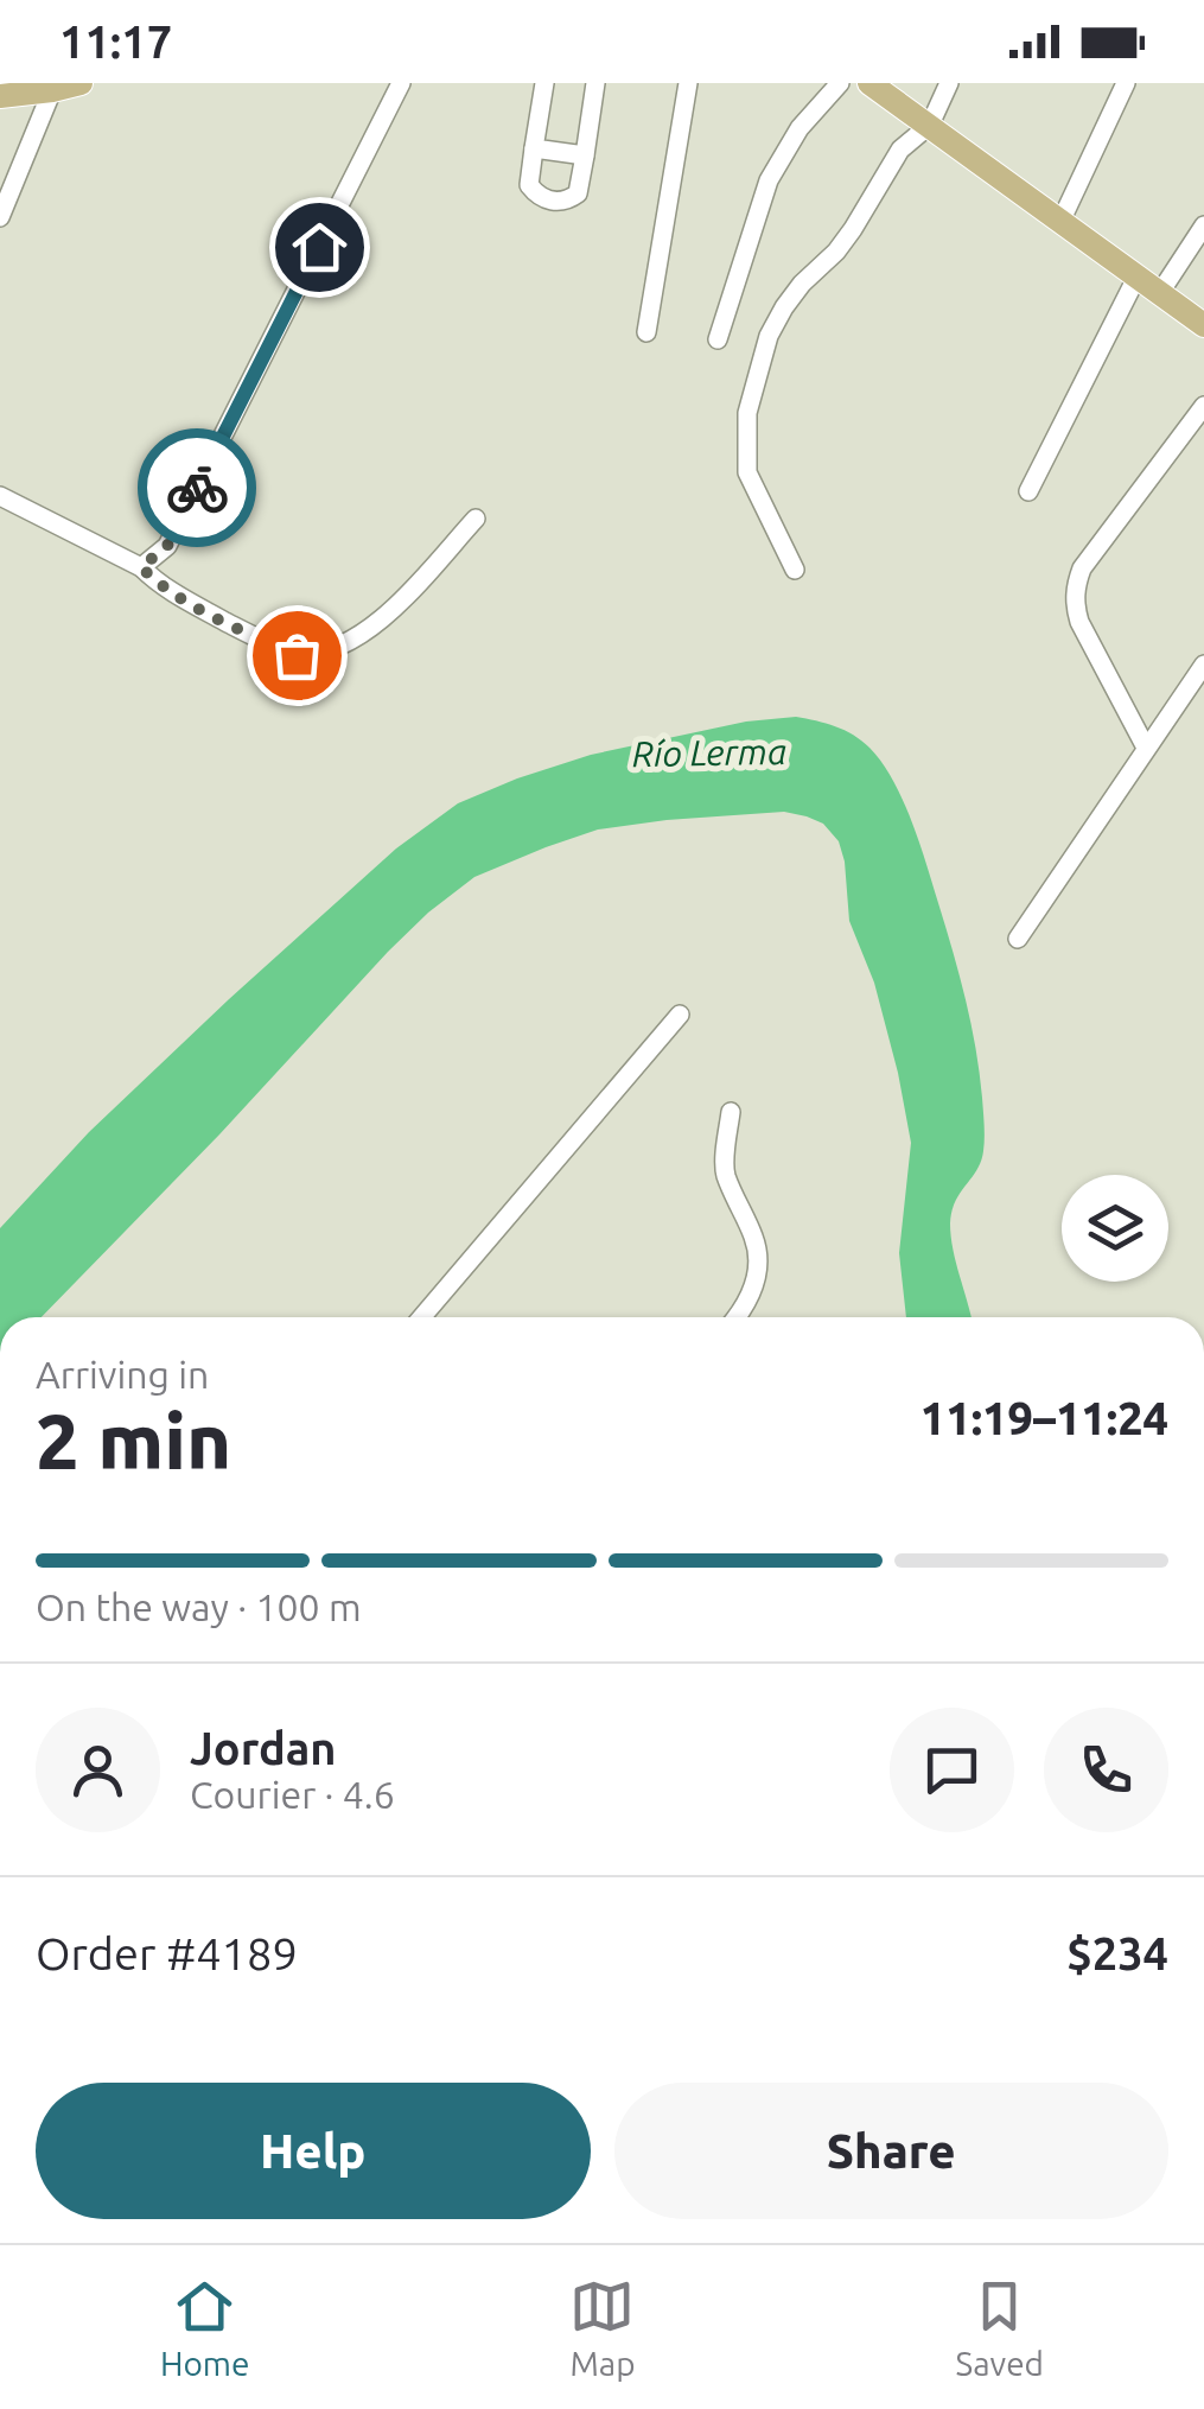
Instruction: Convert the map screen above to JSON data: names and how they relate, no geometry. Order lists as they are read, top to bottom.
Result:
{
  "water": ["Río Lerma"],
  "page": {
    "status": "11:17",
    "heading": ["2 min", "Arriving in", "11:19–11:24"],
    "panel": [
      "Jordan",
      "Courier · 4.6",
      "Order #4189",
      "$234"
    ],
    "bar": "On the way · 100 m",
    "buttons": ["Help", "Share"],
    "tabs": ["Home", "Map", "Saved"]
  }
}
